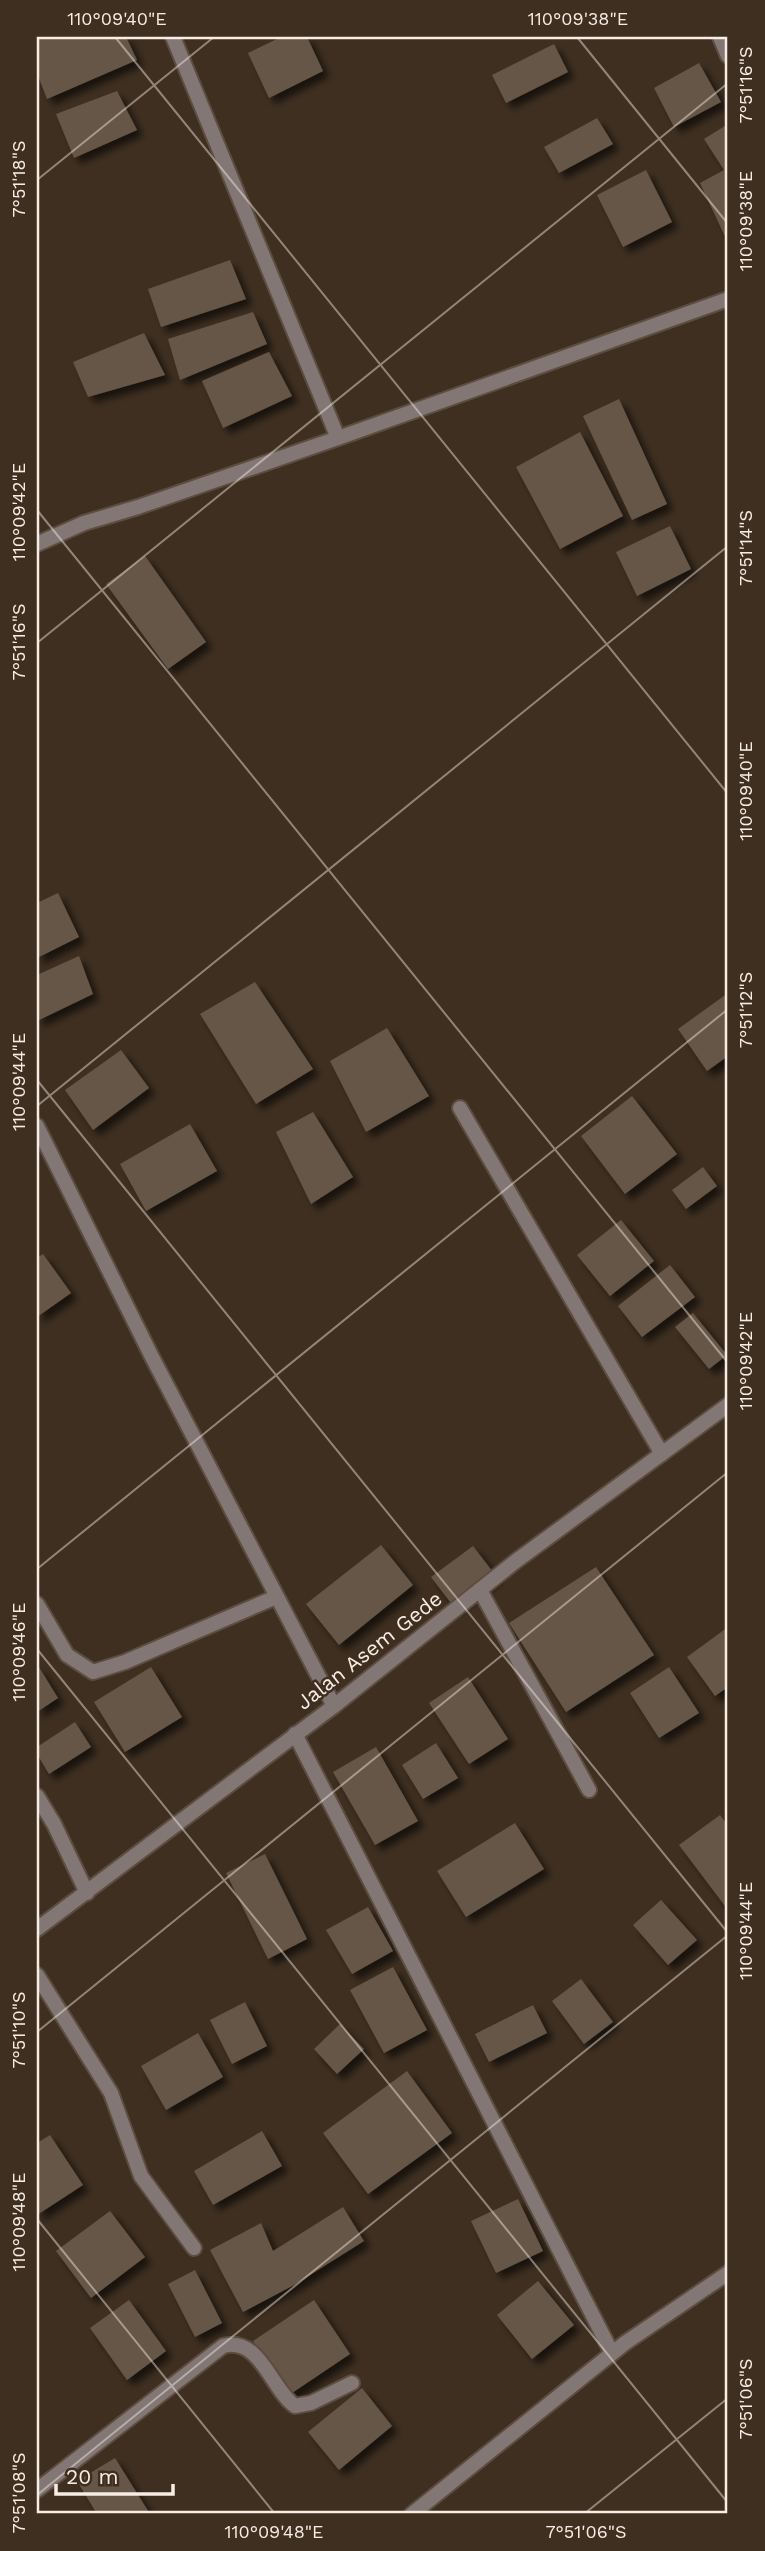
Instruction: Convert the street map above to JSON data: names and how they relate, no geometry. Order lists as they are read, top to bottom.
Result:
{
  "streets": {
    "street": ["Jalan Asem Gede"]
  },
  "scale_bar": "20 m",
  "coordinates": [
    "110°09'40\"E",
    "110°09'38\"E",
    "7°51'16\"S",
    "7°51'18\"S",
    "110°09'42\"E",
    "7°51'14\"S",
    "7°51'12\"S",
    "110°09'44\"E",
    "110°09'46\"E",
    "7°51'10\"S",
    "110°09'48\"E",
    "7°51'06\"S",
    "7°51'08\"S"
  ]
}
